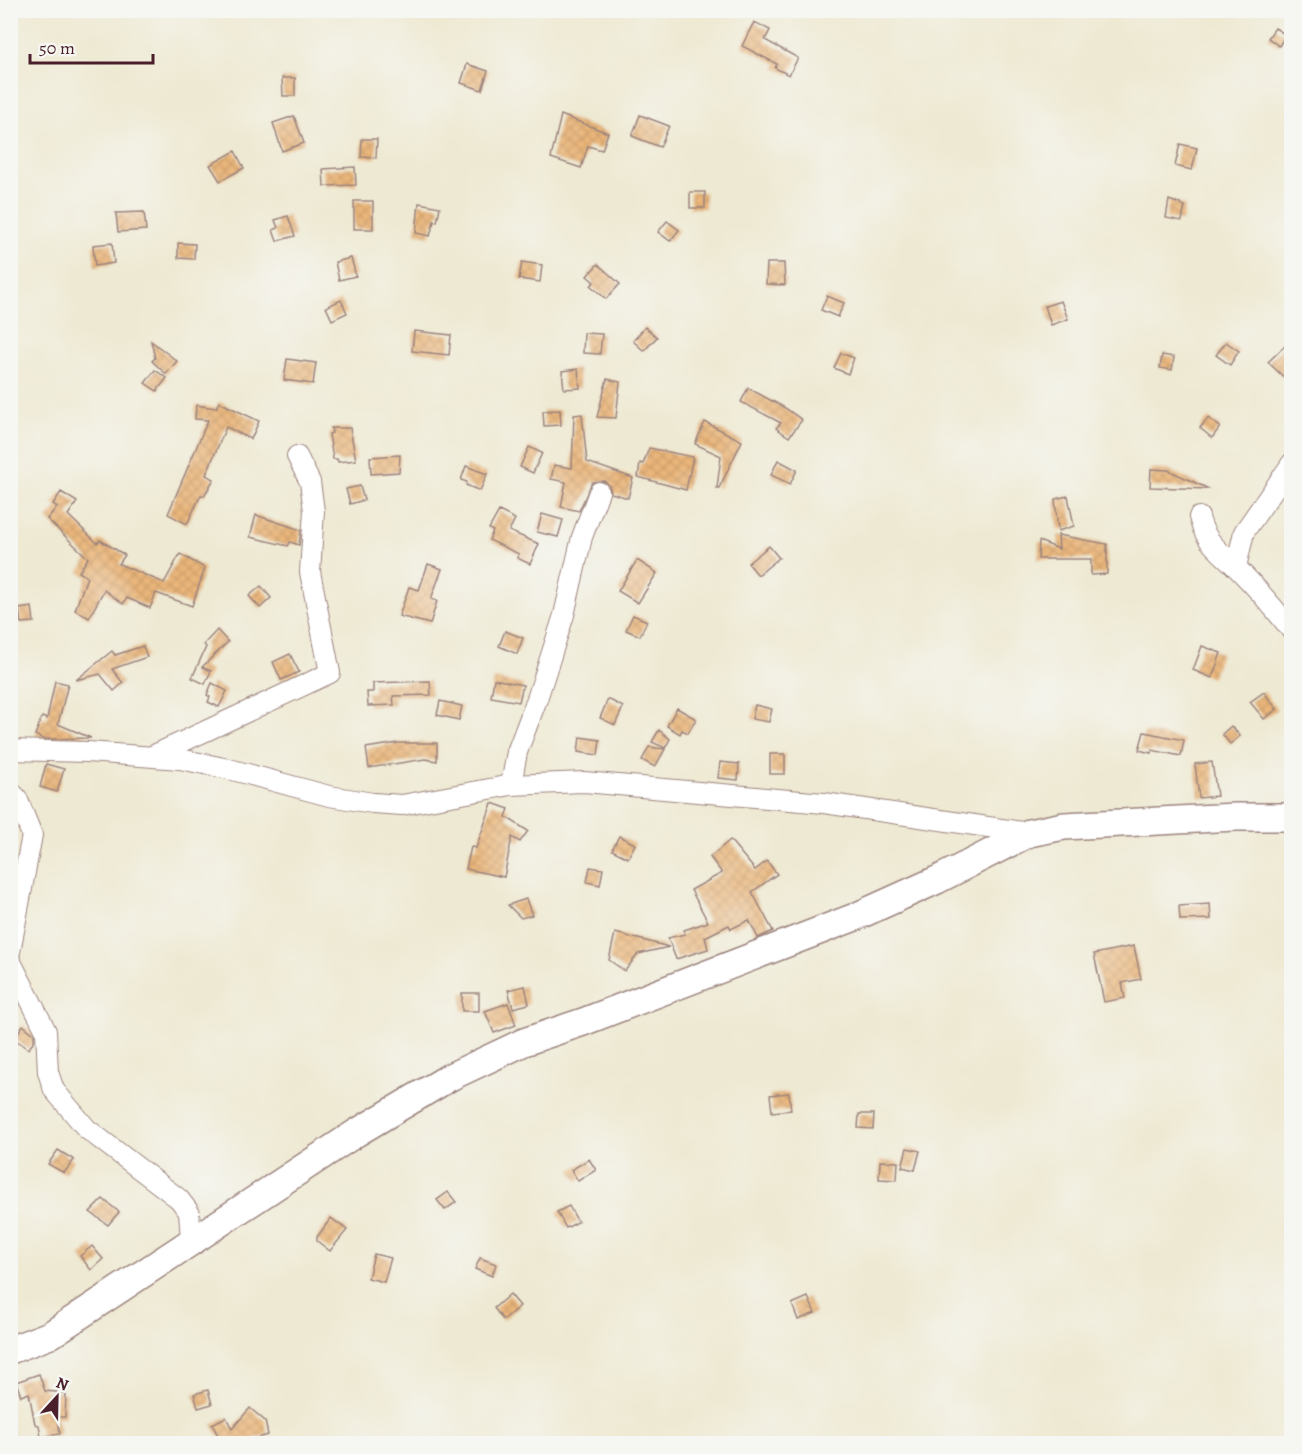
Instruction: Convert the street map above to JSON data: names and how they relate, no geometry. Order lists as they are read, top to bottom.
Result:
{
  "scale_bar": "50 m",
  "north": "top"
}
